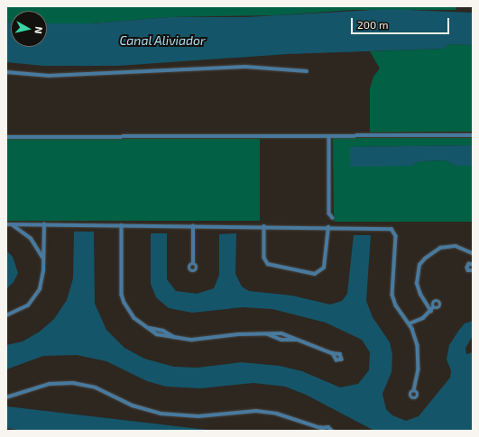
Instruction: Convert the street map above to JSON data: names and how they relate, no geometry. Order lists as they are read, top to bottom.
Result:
{
  "water": ["Canal Aliviador"],
  "scale_bar": "200 m",
  "north": "right"
}
